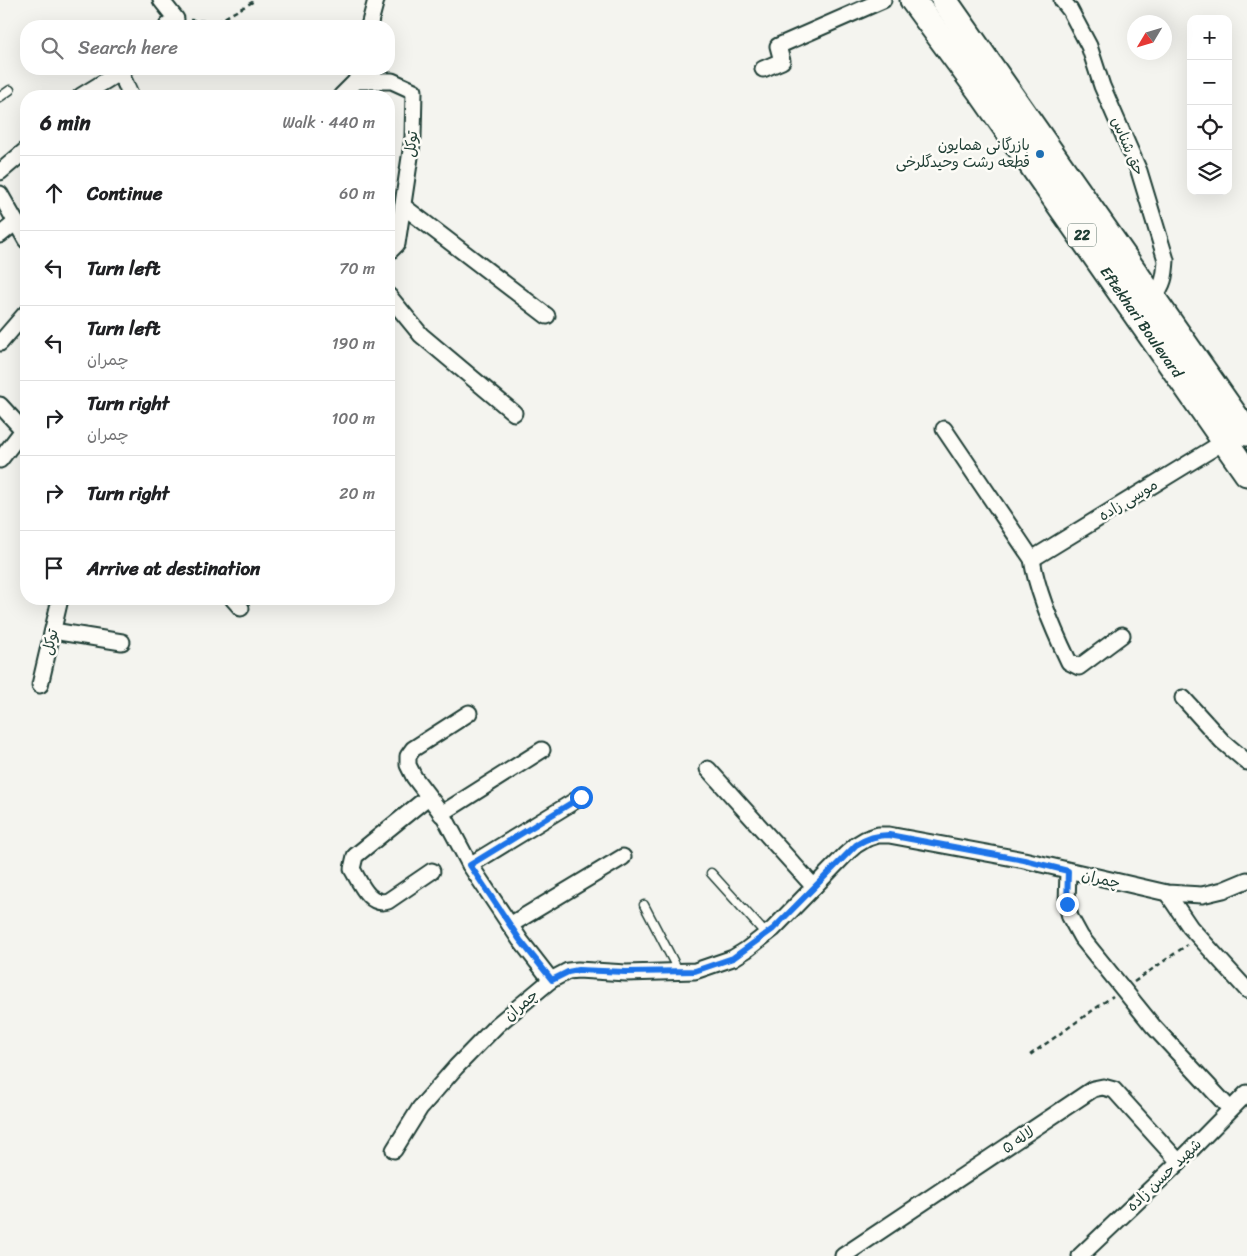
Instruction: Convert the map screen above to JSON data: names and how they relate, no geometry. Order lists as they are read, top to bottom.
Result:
{
  "streets": {
    "highway": ["22", "Eftekhari Boulevard"],
    "street": [
      "توکل",
      "حق شناس",
      "موسی زاده",
      "چمران",
      "لاله ۵",
      "شهید حسن زاده"
    ]
  },
  "crossings": [
    ["حق شناس", "Eftekhari Boulevard"],
    ["Eftekhari Boulevard", "موسی زاده"],
    ["لاله ۵", "شهید حسن زاده"]
  ],
  "places": ["بازرگانی همایون قطعه رشت وحیدگلرخی"],
  "north": "bottom left",
  "page": {
    "map_buttons": ["+", "−"],
    "search": "Search here",
    "heading": ["6 min", "Walk · 440 m"],
    "list": [
      ["Continue", "60 m"],
      ["Turn left", "70 m"],
      ["Turn left", "چمران", "190 m"],
      ["Turn right", "چمران", "100 m"],
      ["Turn right", "20 m"],
      "Arrive at destination"
    ]
  }
}
